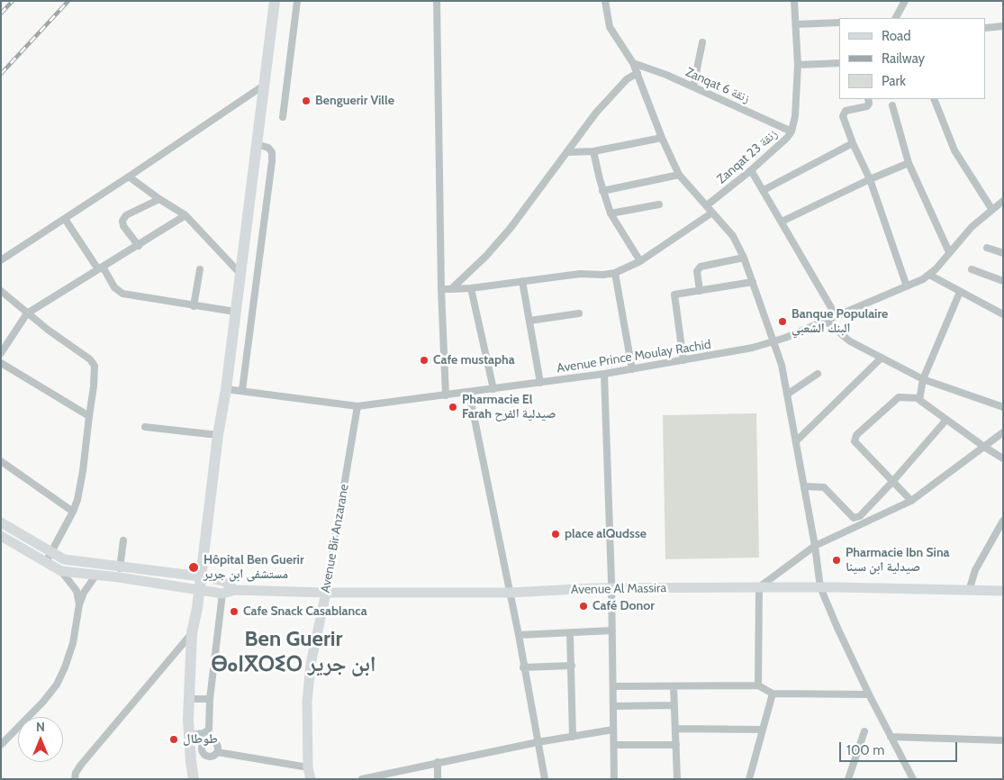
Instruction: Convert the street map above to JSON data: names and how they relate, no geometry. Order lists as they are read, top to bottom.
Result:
{
  "streets": {
    "street": [
      "Zanqat 6 زنقة",
      "Zanqat 23 زنقة",
      "Avenue Prince Moulay Rachid",
      "Avenue Bir Anzarane",
      "Avenue Al Massira"
    ]
  },
  "crossings": [
    ["Zanqat 6 زنقة", "Zanqat 23 زنقة"],
    ["Avenue Prince Moulay Rachid", "Avenue Bir Anzarane"],
    ["Avenue Bir Anzarane", "Avenue Al Massira"]
  ],
  "districts": ["Ben Guerir ⴱⴰⵏⴳⵔⵉⵔ ابن جرير"],
  "places": [
    "Benguerir Ville",
    "Banque Populaire البنك الشعبي",
    "Cafe mustapha",
    "Pharmacie El Farah صيدلية الفرح",
    "place alQudsse",
    "Pharmacie Ibn Sina صيدلية ابن سينا",
    "Hôpital Ben Guerir مستشفى ابن جرير",
    "Café Donor",
    "Cafe Snack Casablanca",
    "طوطال"
  ],
  "legend": ["Road", "Railway", "Park"],
  "scale_bar": "100 m",
  "north": "top"
}
